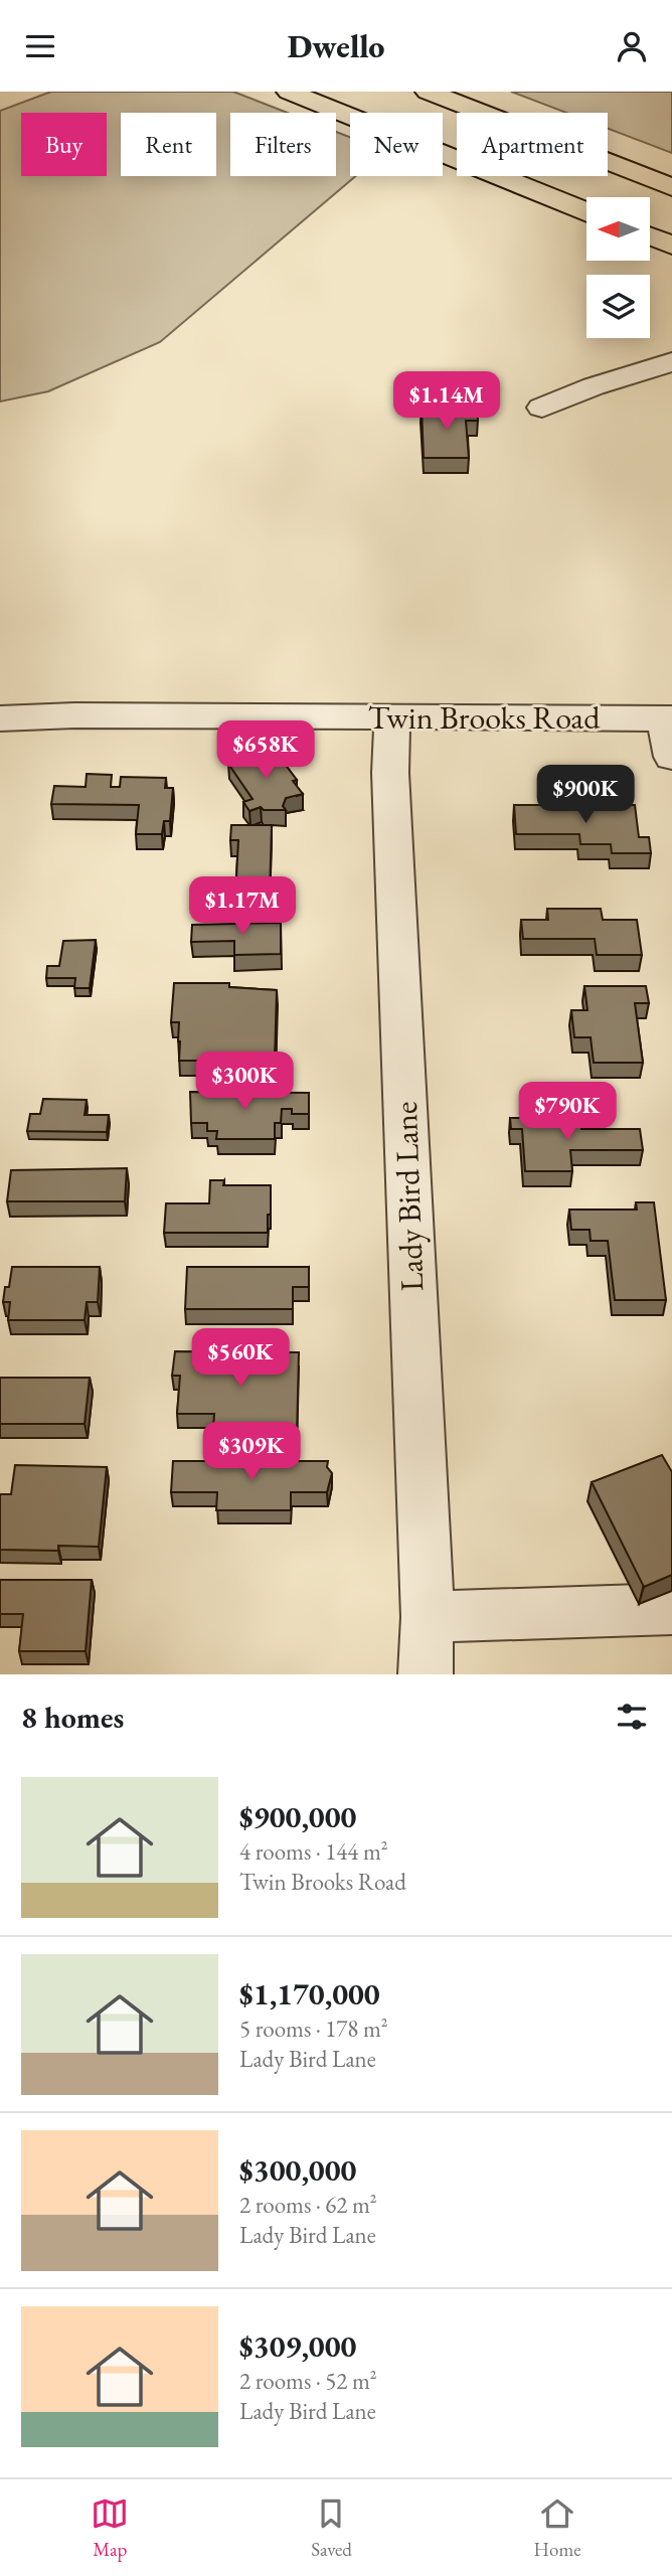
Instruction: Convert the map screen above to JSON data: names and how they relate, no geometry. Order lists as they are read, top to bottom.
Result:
{
  "streets": {
    "street": ["Twin Brooks Road", "Lady Bird Lane"]
  },
  "crossings": [
    ["Twin Brooks Road", "Lady Bird Lane"]
  ],
  "north": "left",
  "page": {
    "header": "Dwello",
    "chip": [
      "Buy",
      "Rent",
      "Filters",
      "New",
      "Apartment"
    ],
    "price": [
      "$1.14M",
      "$658K",
      "$900K",
      "$1.17M",
      "$300K",
      "$790K",
      "$560K",
      "$309K"
    ],
    "heading": "8 homes",
    "list": [
      {
        "name": "$900,000",
        "note": "4 rooms · 144 m² · Twin Brooks Road"
      },
      {
        "name": "$1,170,000",
        "note": "5 rooms · 178 m² · Lady Bird Lane"
      },
      {
        "name": "$300,000",
        "note": "2 rooms · 62 m² · Lady Bird Lane"
      },
      {
        "name": "$309,000",
        "note": "2 rooms · 52 m² · Lady Bird Lane"
      }
    ],
    "tabs": ["Map", "Saved", "Home"]
  }
}
